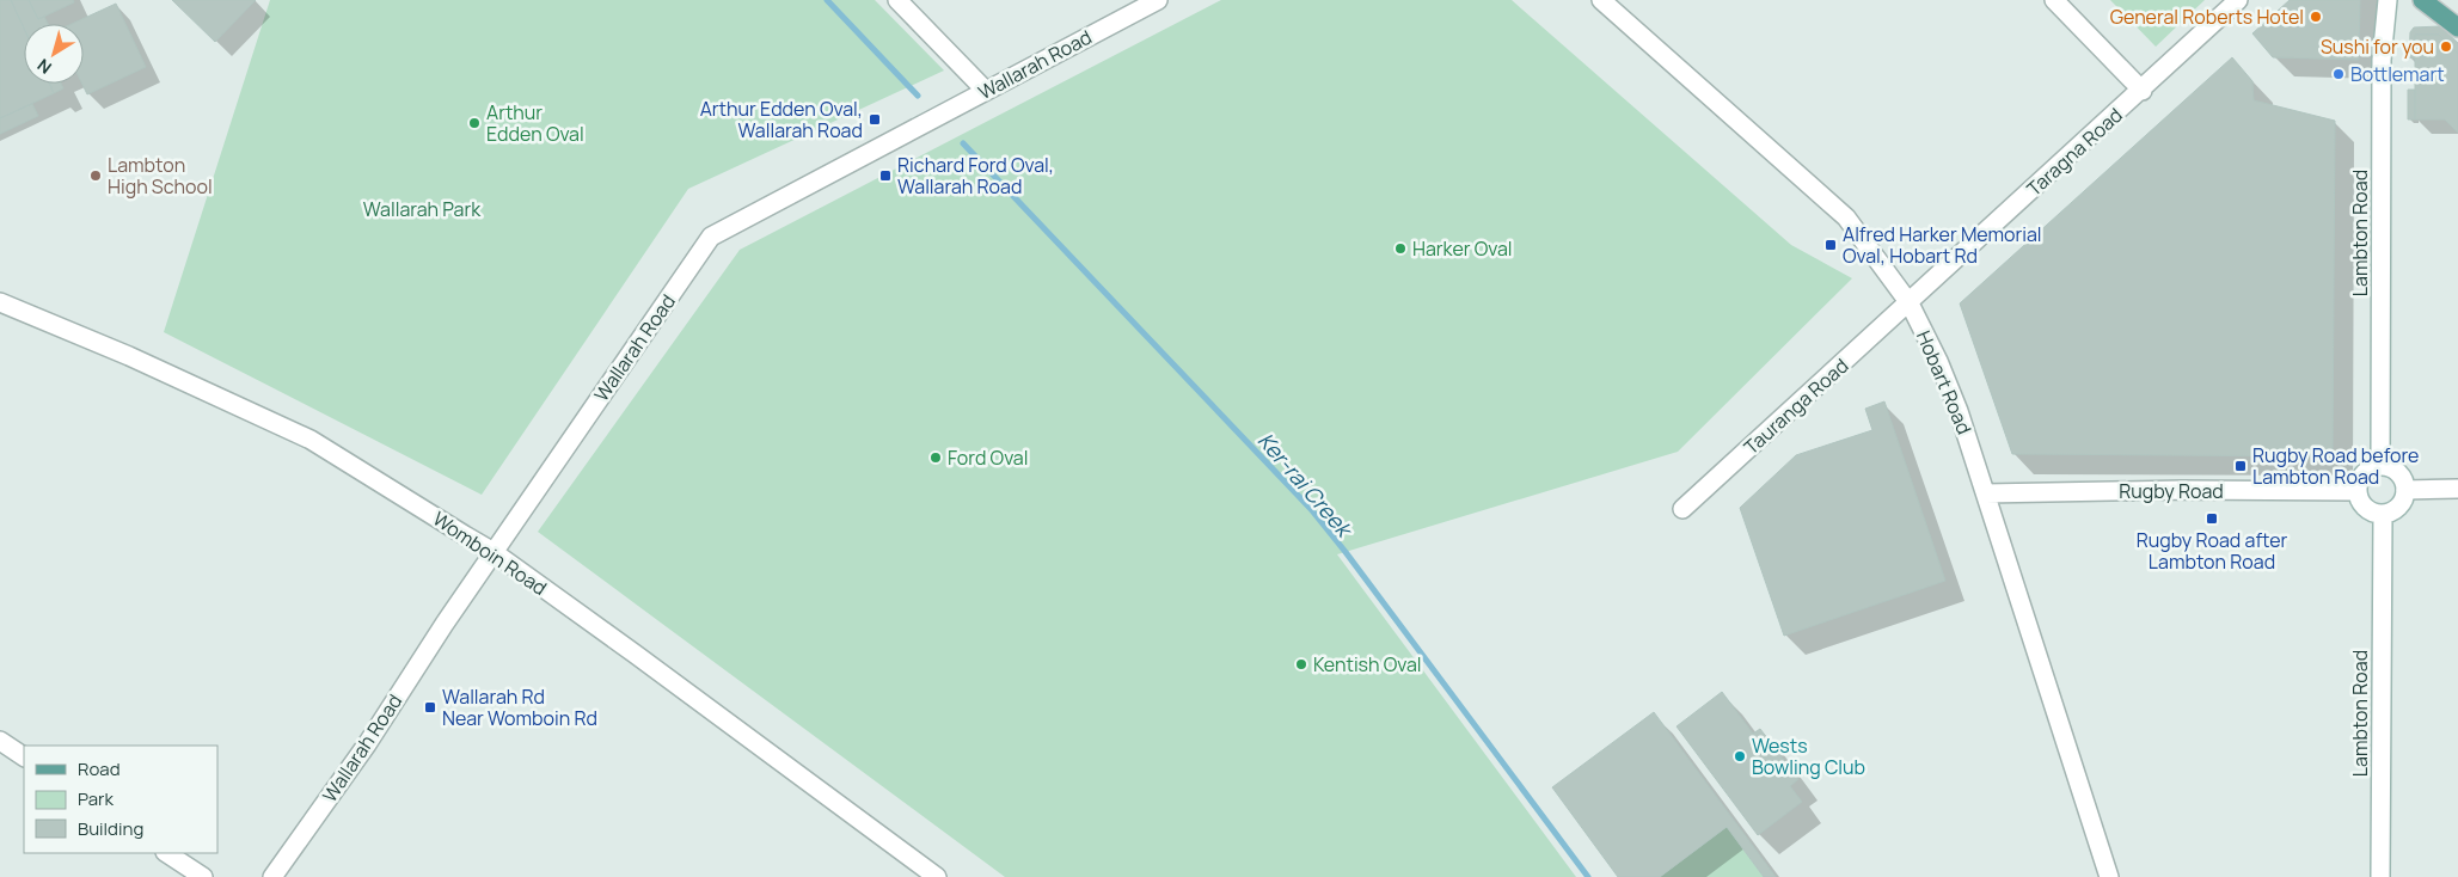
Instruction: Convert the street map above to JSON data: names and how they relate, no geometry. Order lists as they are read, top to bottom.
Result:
{
  "streets": {
    "street": [
      "Wallarah Road",
      "Taragna Road",
      "Lambton Road",
      "Hobart Road",
      "Tauranga Road",
      "Rugby Road",
      "Womboin Road"
    ]
  },
  "crossings": [
    ["Wallarah Road", "Womboin Road"],
    ["Taragna Road", "Hobart Road"],
    ["Taragna Road", "Tauranga Road"],
    ["Lambton Road", "Rugby Road"],
    ["Hobart Road", "Tauranga Road"],
    ["Hobart Road", "Rugby Road"]
  ],
  "water": ["Ker-rai Creek"],
  "parks": ["Wallarah Park"],
  "places": {
    "other": [
      "General Roberts Hotel",
      "Sushi for you",
      "Bottlemart",
      "Arthur Edden Oval",
      "Lambton High School",
      "Harker Oval",
      "Ford Oval",
      "Kentish Oval",
      "Wests Bowling Club"
    ],
    "transit": [
      "Arthur Edden Oval, Wallarah Road",
      "Richard Ford Oval, Wallarah Road",
      "Alfred Harker Memorial Oval, Hobart Rd",
      "Rugby Road before Lambton Road",
      "Rugby Road after Lambton Road",
      "Wallarah Rd Near Womboin Rd"
    ]
  },
  "legend": ["Road", "Park", "Building"],
  "north": "bottom left"
}
